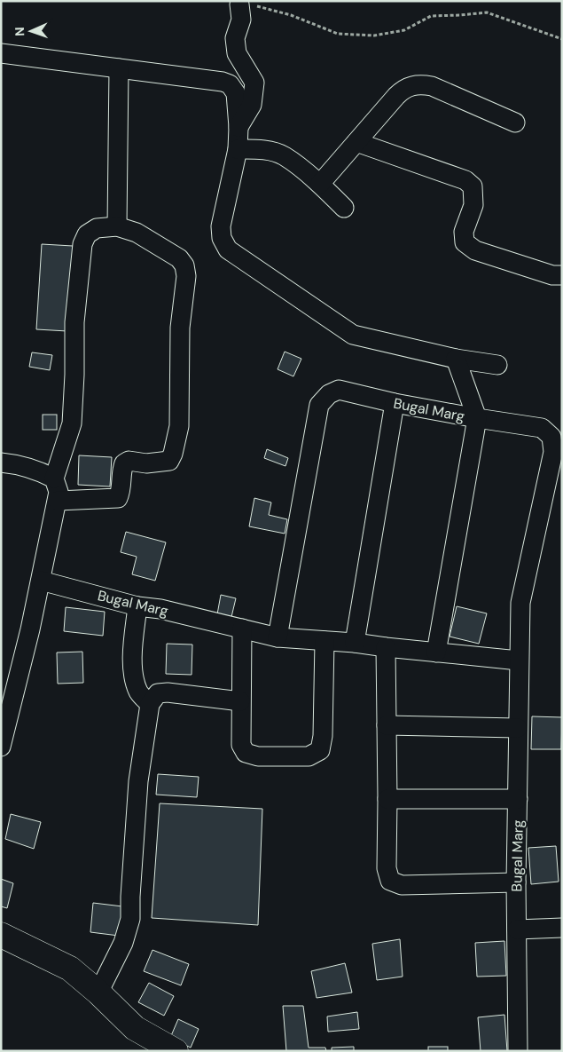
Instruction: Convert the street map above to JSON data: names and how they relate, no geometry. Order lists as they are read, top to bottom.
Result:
{
  "streets": {
    "street": ["Bugal Marg"]
  },
  "north": "left"
}
